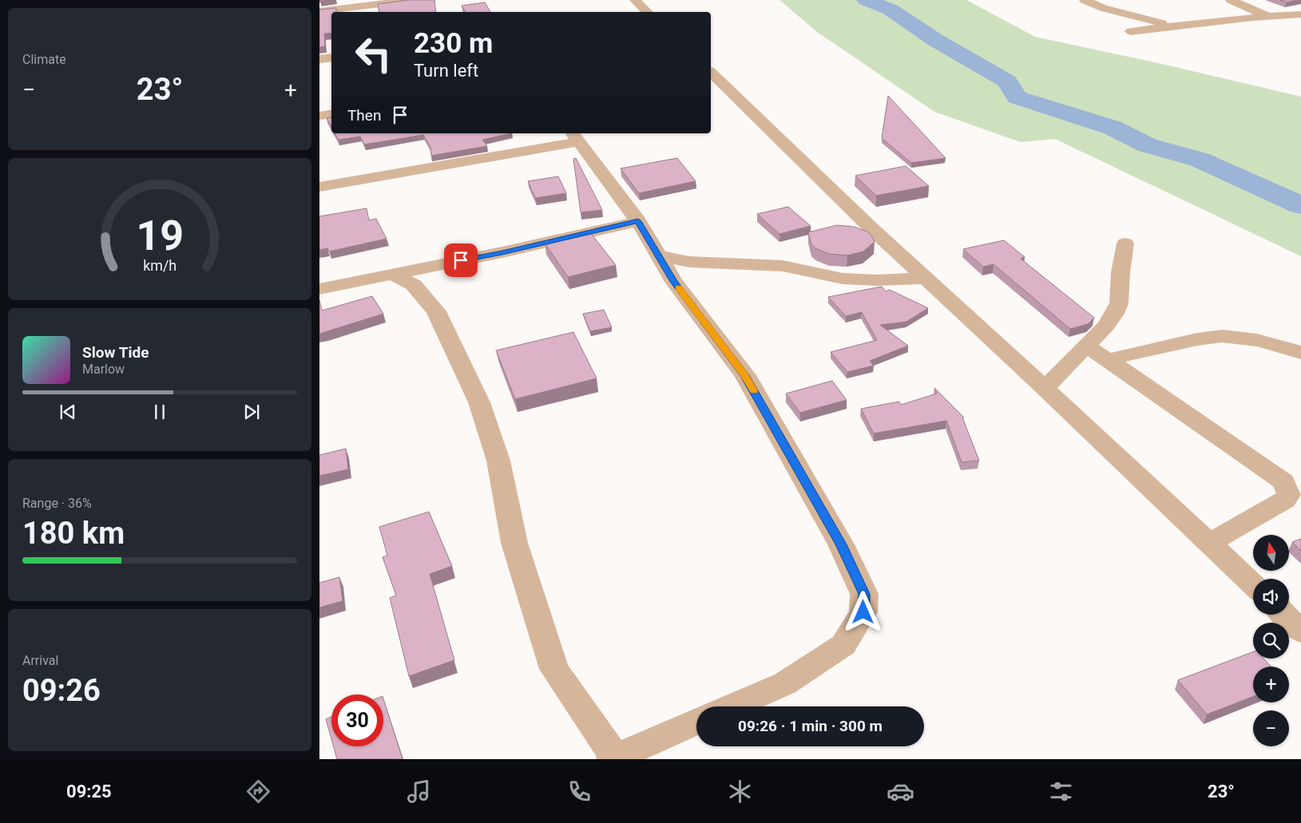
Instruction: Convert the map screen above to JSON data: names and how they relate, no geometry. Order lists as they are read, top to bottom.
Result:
{
  "north": "top",
  "page": {
    "tile": [
      "Climate",
      ["Range · 36%", "180 km"],
      ["Arrival", "09:26"]
    ],
    "turn": ["230 m", "Turn left"],
    "heat": ["−", "23°", "+"],
    "then": "Then",
    "song": ["Slow Tide", "Marlow"],
    "map_buttons": ["+", "−"],
    "limit": "30",
    "trip": "09:26 · 1 min · 300 m",
    "tabs": ["09:25", "23°"],
    "gauge": ["19", "km/h"]
  }
}
